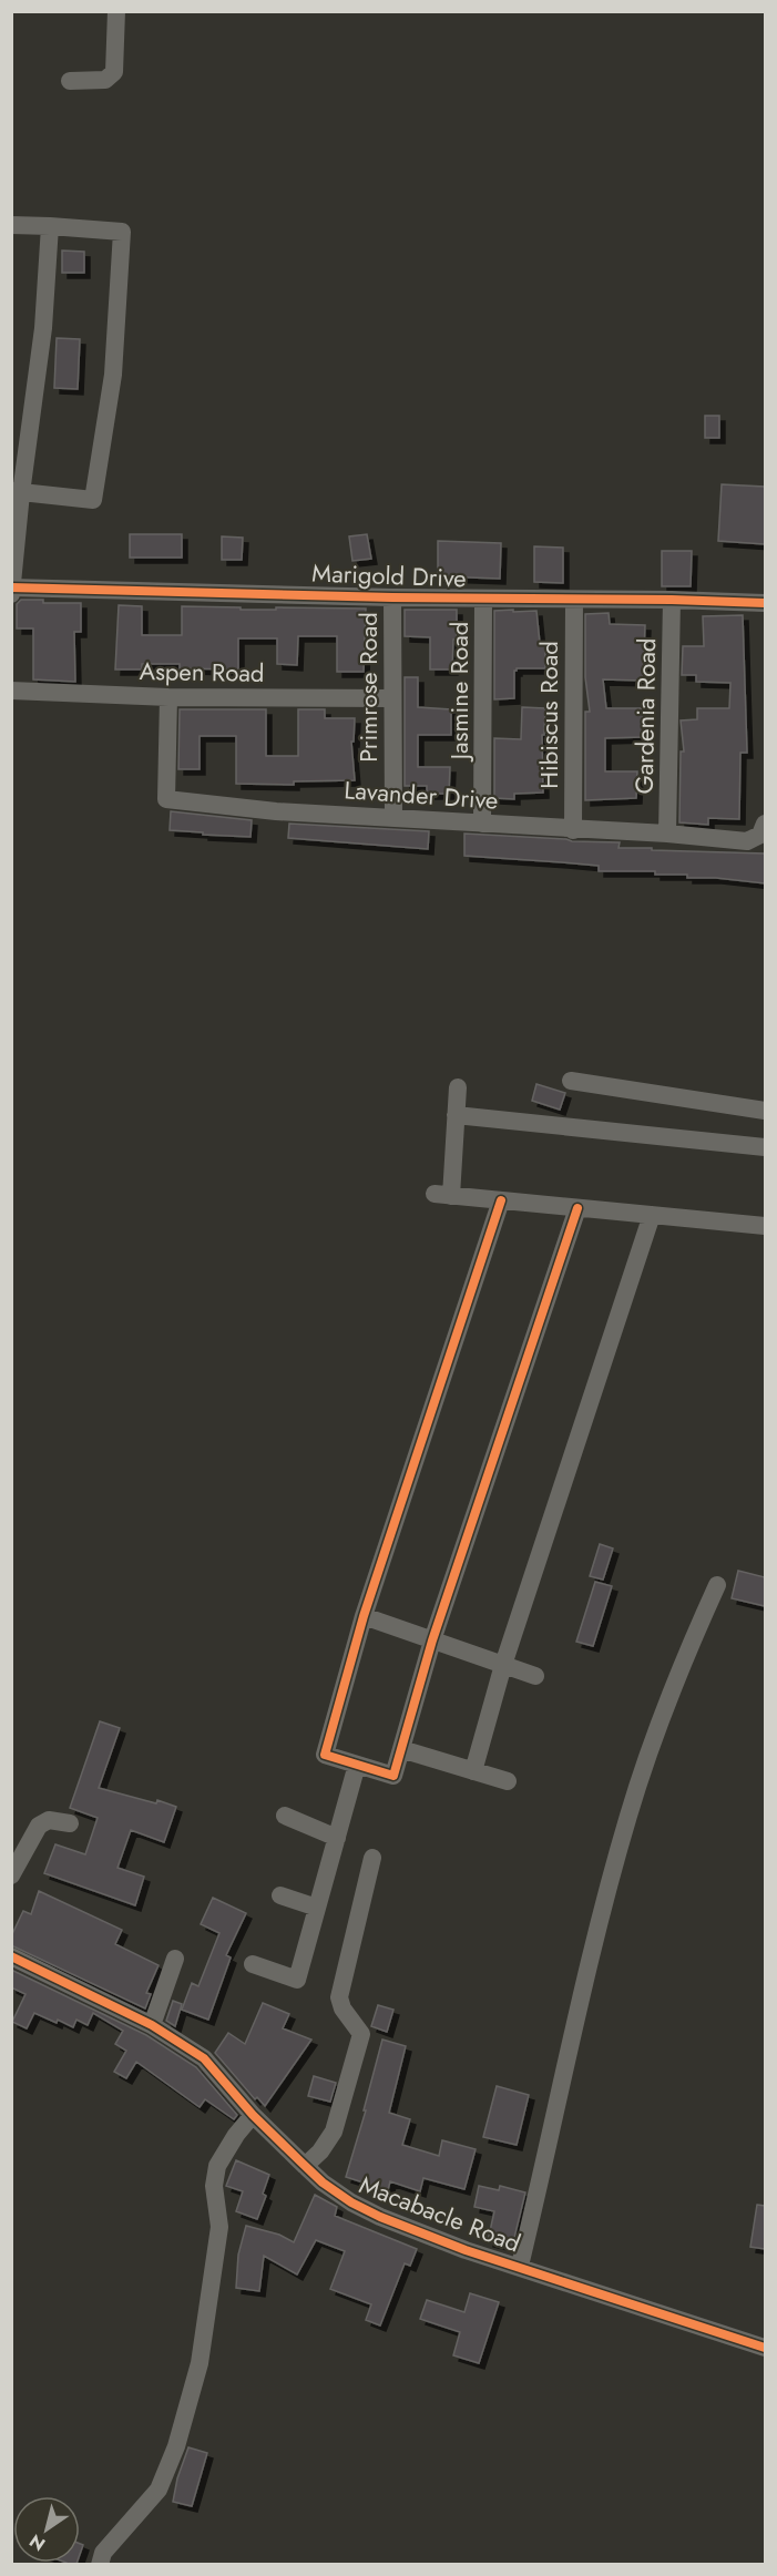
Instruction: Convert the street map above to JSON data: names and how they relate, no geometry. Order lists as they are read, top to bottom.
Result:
{
  "streets": {
    "street": [
      "Marigold Drive",
      "Aspen Road",
      "Primrose Road",
      "Jasmine Road",
      "Hibiscus Road",
      "Gardenia Road",
      "Lavander Drive",
      "Macabacle Road"
    ]
  },
  "crossings": [
    ["Marigold Drive", "Primrose Road"],
    ["Marigold Drive", "Jasmine Road"],
    ["Marigold Drive", "Hibiscus Road"],
    ["Marigold Drive", "Gardenia Road"],
    ["Aspen Road", "Primrose Road"],
    ["Aspen Road", "Lavander Drive"],
    ["Primrose Road", "Lavander Drive"],
    ["Jasmine Road", "Lavander Drive"],
    ["Hibiscus Road", "Lavander Drive"],
    ["Gardenia Road", "Lavander Drive"]
  ],
  "north": "bottom left"
}
